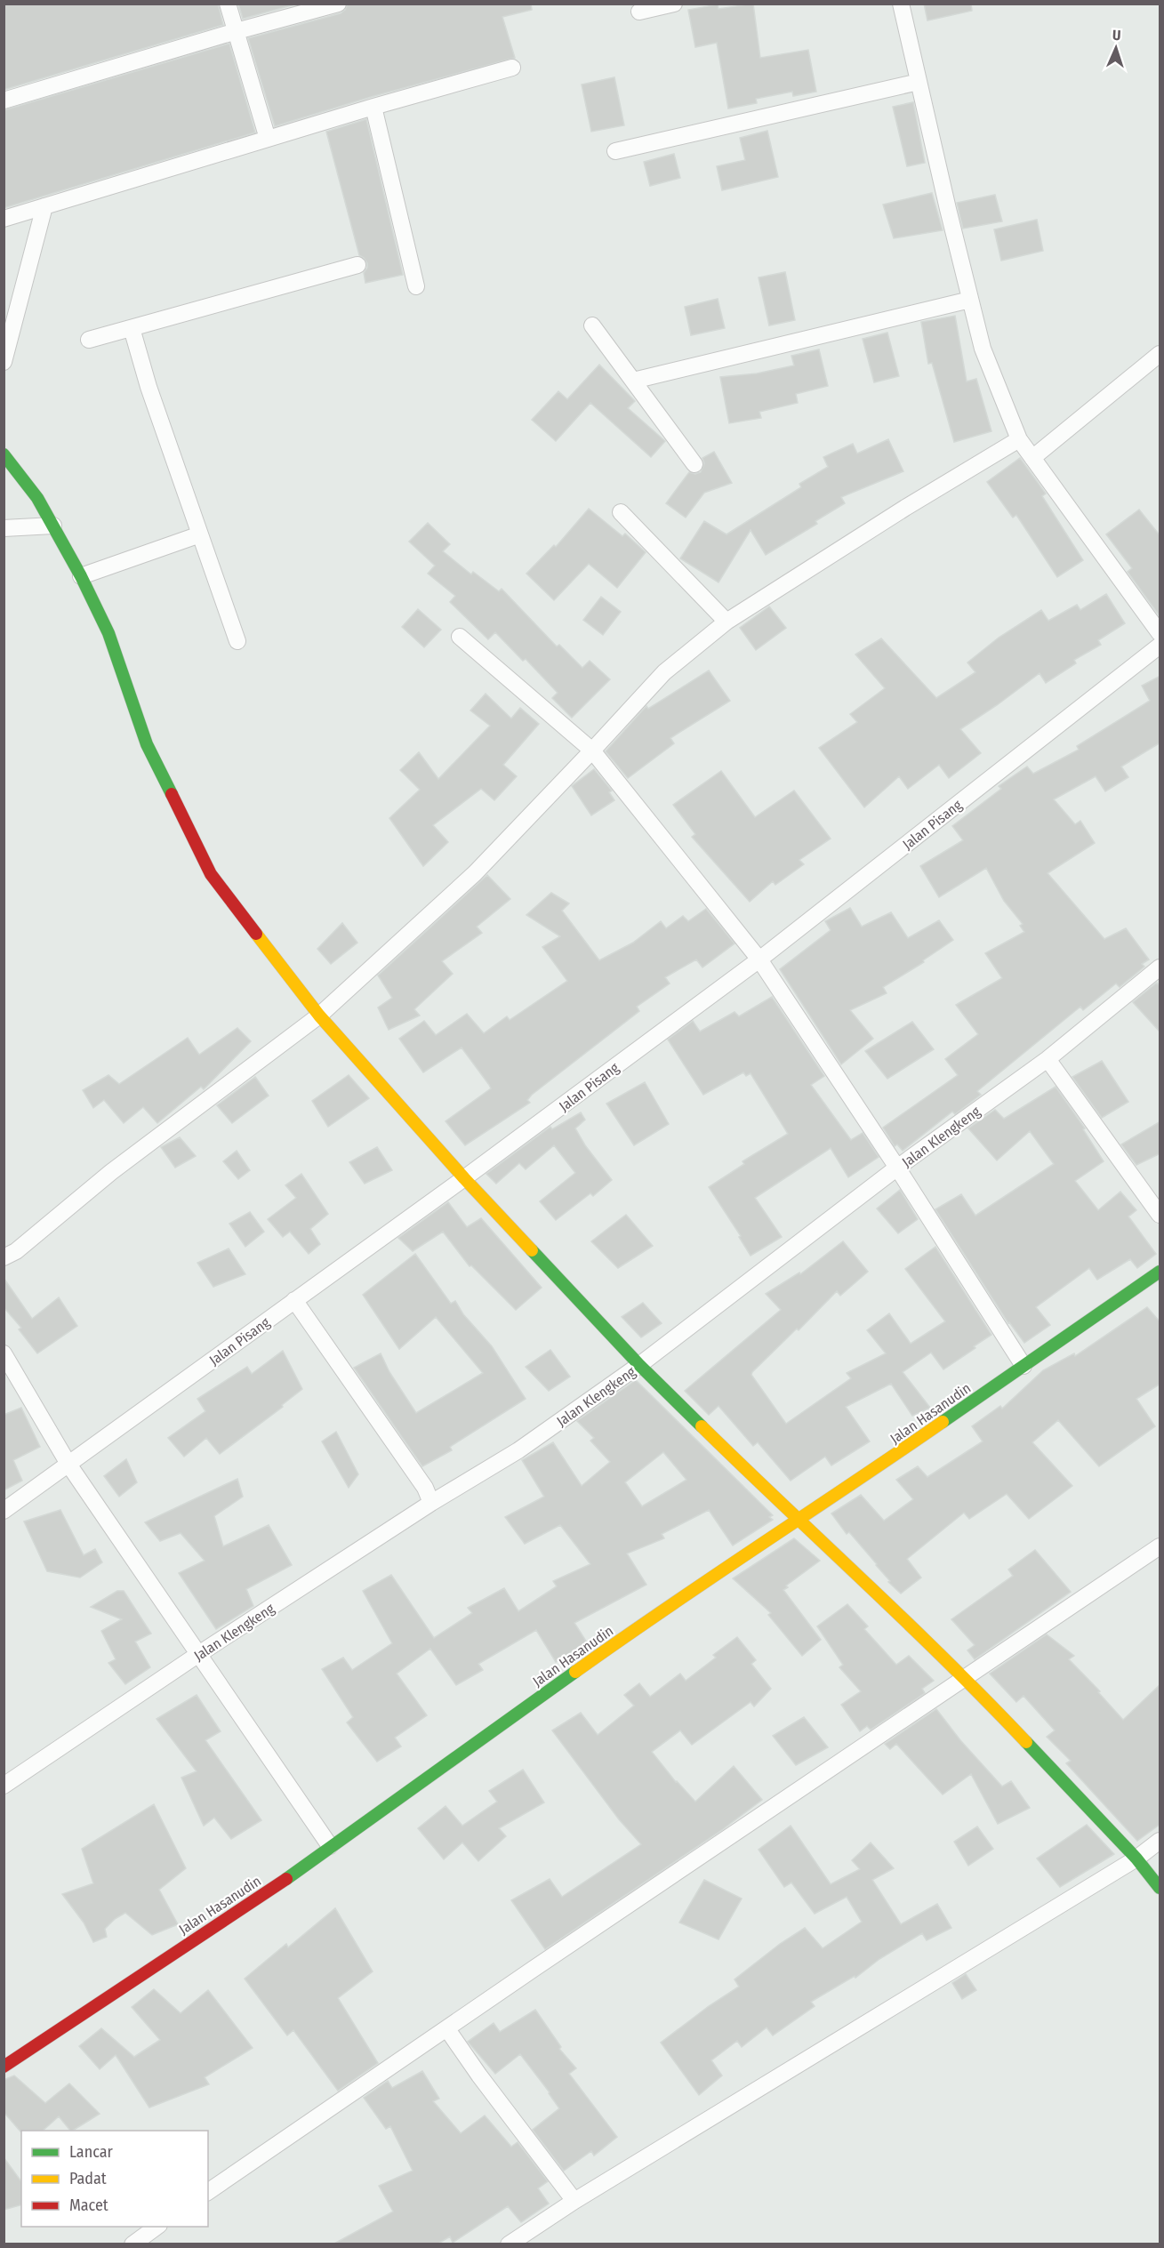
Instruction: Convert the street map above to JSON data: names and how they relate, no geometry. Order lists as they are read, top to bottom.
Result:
{
  "streets": {
    "street": ["Jalan Pisang", "Jalan Klengkeng", "Jalan Hasanudin"]
  },
  "legend": ["Lancar", "Padat", "Macet"],
  "north": "top"
}
